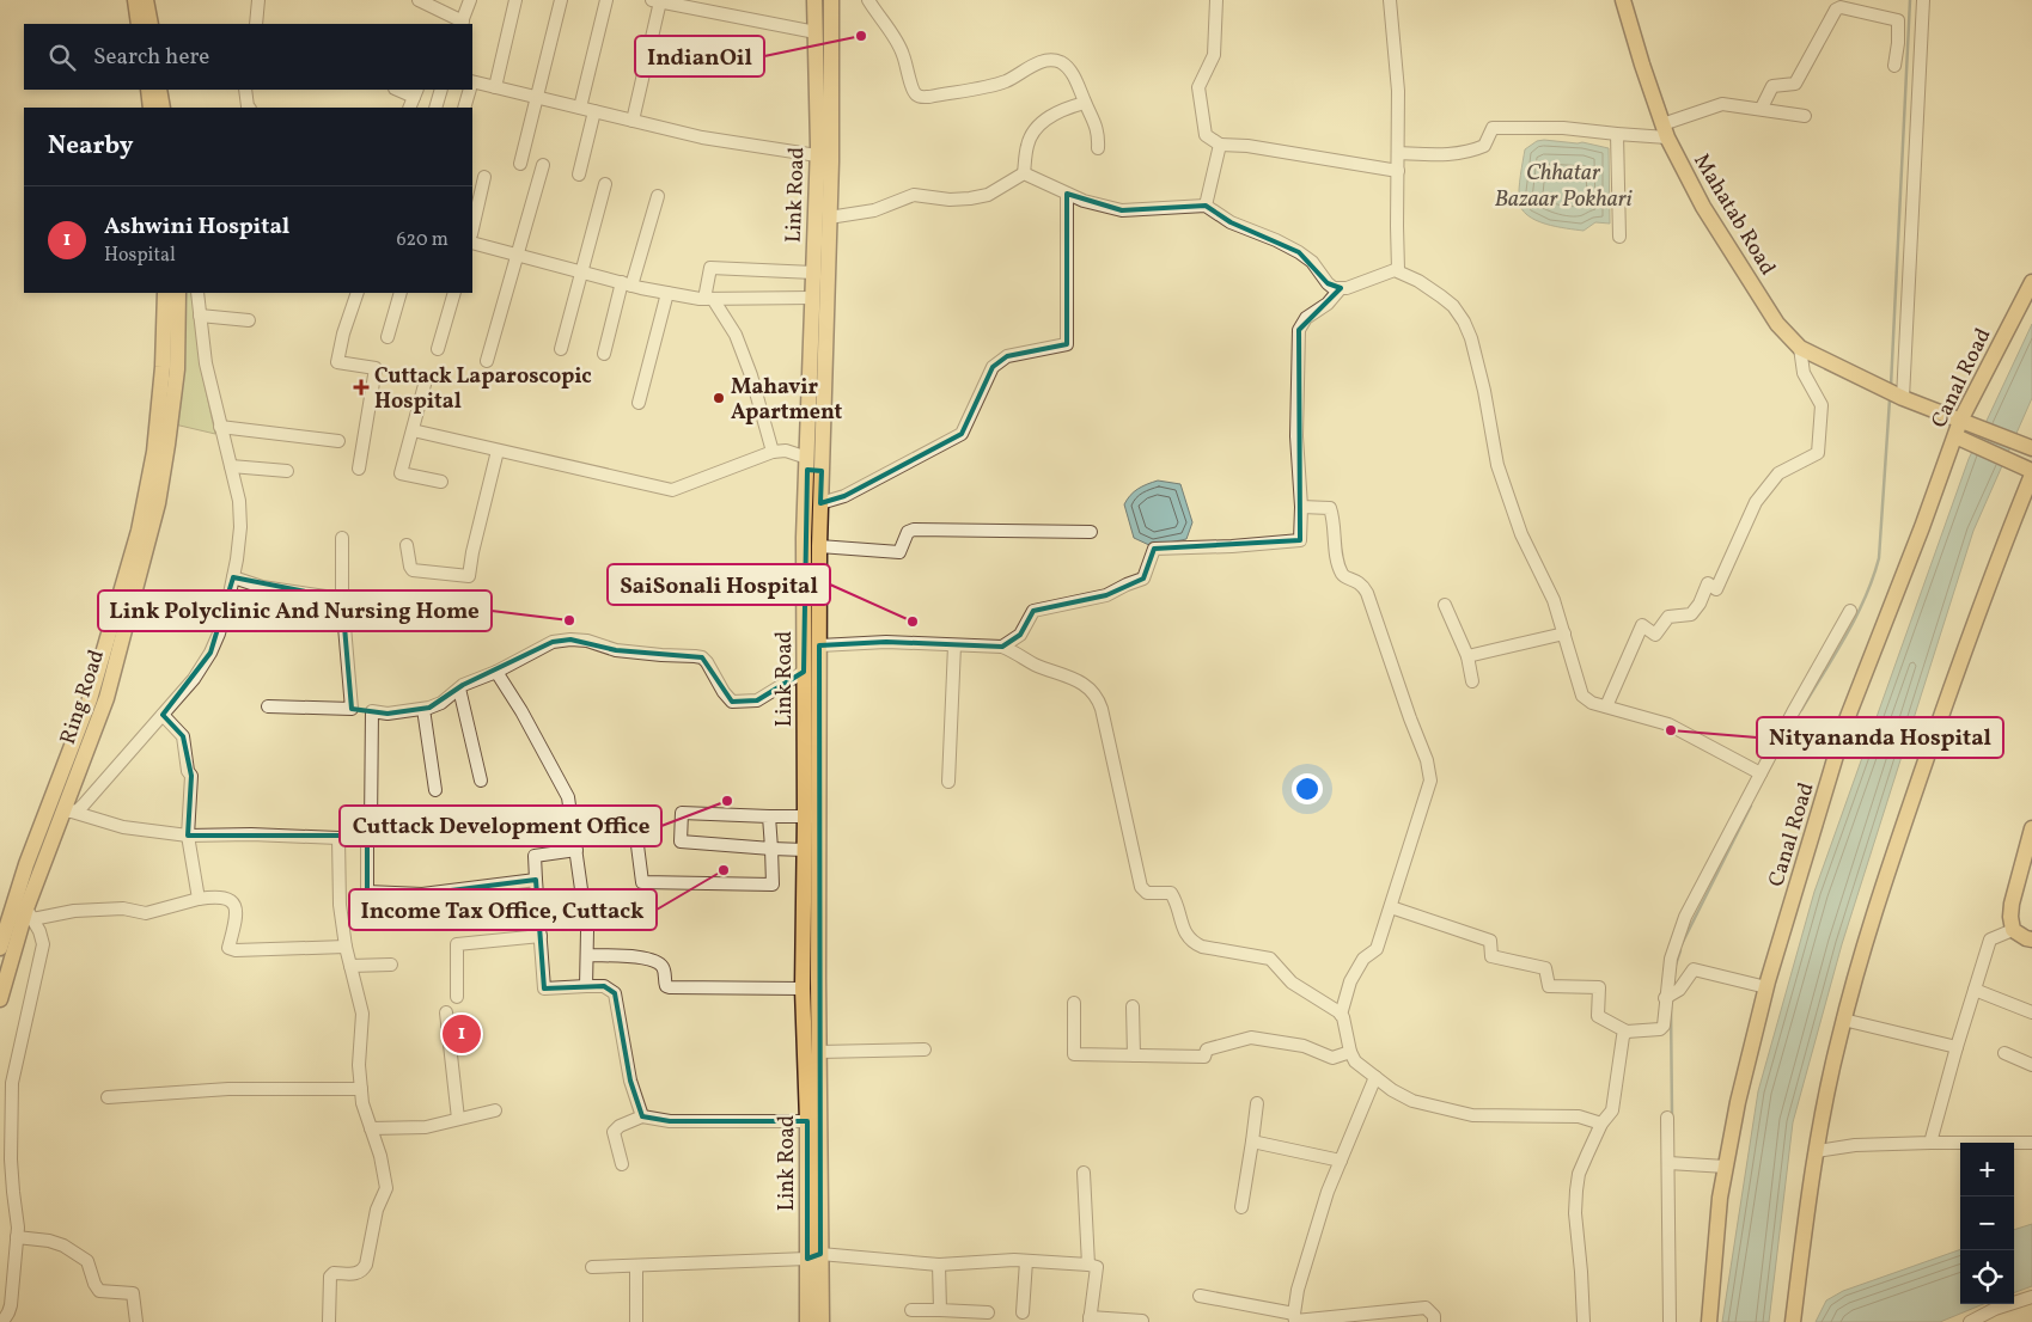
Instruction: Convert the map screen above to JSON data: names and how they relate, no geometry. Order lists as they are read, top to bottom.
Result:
{
  "streets": {
    "main road": [
      "Link Road",
      "Mahatab Road",
      "Canal Road",
      "Ring Road"
    ]
  },
  "crossings": [
    ["Mahatab Road", "Canal Road"]
  ],
  "water": ["Chhatar Bazaar Pokhari"],
  "places": {
    "other": [
      "IndianOil",
      "Mahavir Apartment",
      "Link Polyclinic And Nursing Home",
      "SaiSonali Hospital",
      "Nityananda Hospital",
      "Cuttack Development Office",
      "Income Tax Office, Cuttack"
    ],
    "health": ["Cuttack Laparoscopic Hospital"]
  },
  "page": {
    "search": "Search here",
    "heading": "Nearby",
    "list": [
      {
        "mark": "1",
        "name": "Ashwini Hospital",
        "note": "Hospital",
        "value": "620 m"
      }
    ],
    "pins": "1",
    "map_buttons": ["+", "−"]
  }
}
